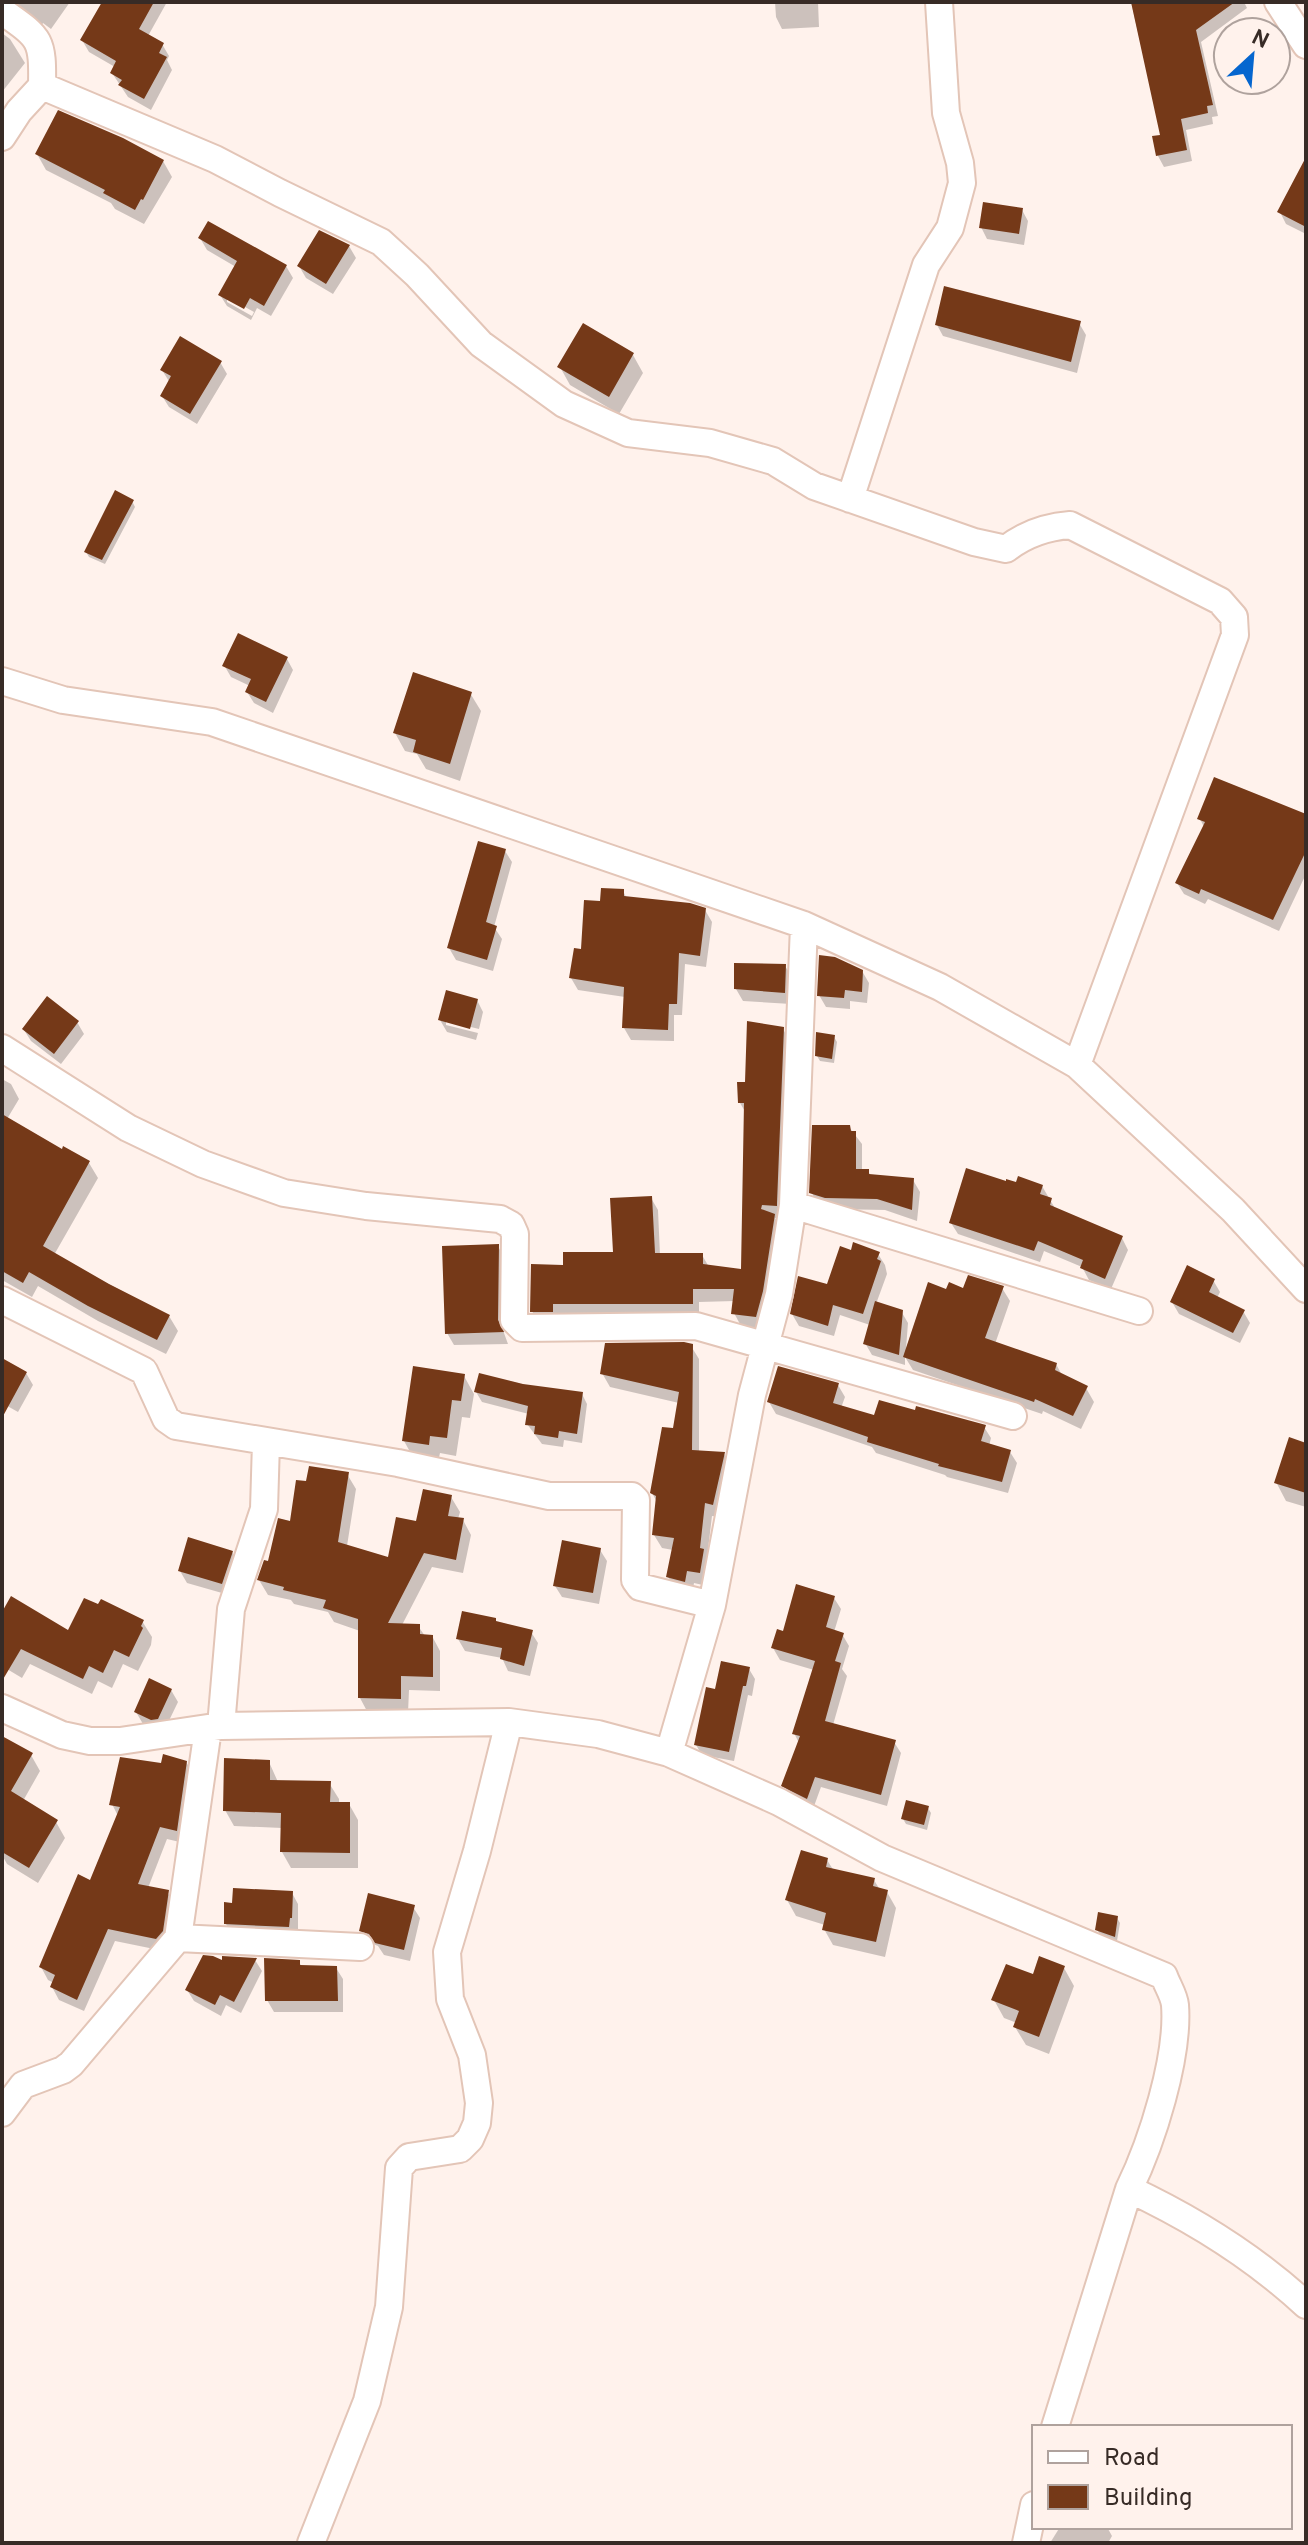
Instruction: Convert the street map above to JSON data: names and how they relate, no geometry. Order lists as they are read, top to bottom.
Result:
{
  "legend": ["Road", "Building"],
  "north": "top right"
}
